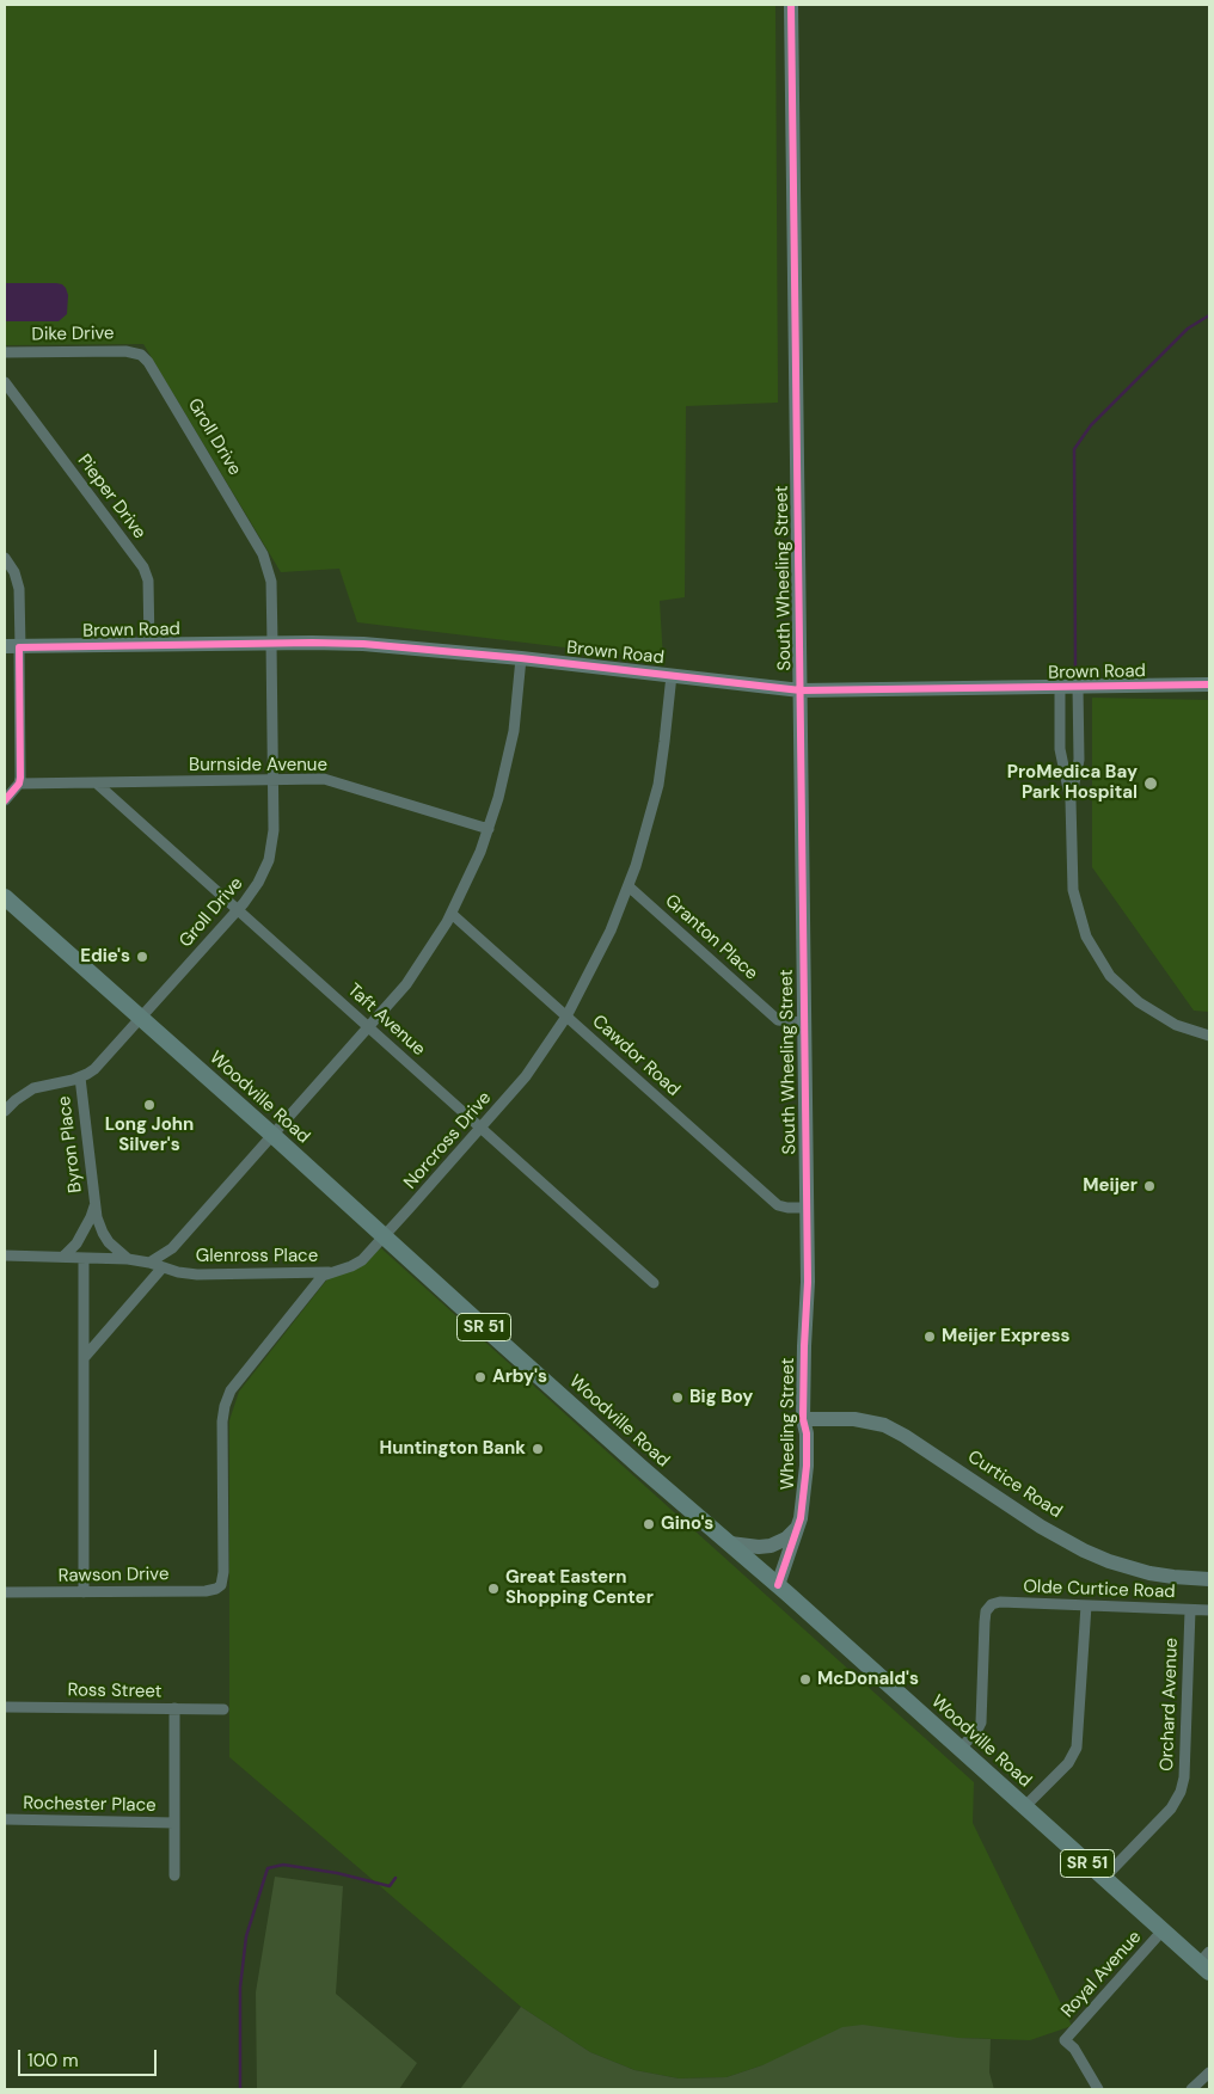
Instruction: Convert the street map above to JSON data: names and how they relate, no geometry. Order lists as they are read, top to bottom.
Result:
{
  "streets": {
    "main road": ["Woodville Road", "SR 51"],
    "street": [
      "Dike Drive",
      "Groll Drive",
      "Pieper Drive",
      "South Wheeling Street",
      "Brown Road",
      "Burnside Avenue",
      "Granton Place",
      "Taft Avenue",
      "Cawdor Road",
      "Norcross Drive",
      "Byron Place",
      "Glenross Place",
      "Wheeling Street",
      "Curtice Road",
      "Rawson Drive",
      "Olde Curtice Road",
      "Ross Street",
      "Orchard Avenue",
      "Rochester Place",
      "Royal Avenue"
    ]
  },
  "crossings": [
    ["Dike Drive", "Groll Drive"],
    ["Groll Drive", "Brown Road"],
    ["Groll Drive", "Burnside Avenue"],
    ["Groll Drive", "Taft Avenue"],
    ["Groll Drive", "Woodville Road"],
    ["Groll Drive", "Byron Place"],
    ["Pieper Drive", "Brown Road"],
    ["South Wheeling Street", "Brown Road"],
    ["South Wheeling Street", "Granton Place"],
    ["South Wheeling Street", "Cawdor Road"],
    ["South Wheeling Street", "Wheeling Street"],
    ["Brown Road", "Norcross Drive"],
    ["Burnside Avenue", "Taft Avenue"],
    ["Granton Place", "Norcross Drive"],
    ["Taft Avenue", "Norcross Drive"],
    ["Cawdor Road", "Norcross Drive"],
    ["Woodville Road", "Norcross Drive"],
    ["Woodville Road", "Wheeling Street"],
    ["Woodville Road", "Olde Curtice Road"],
    ["Woodville Road", "Orchard Avenue"],
    ["Woodville Road", "Royal Avenue"],
    ["Norcross Drive", "Glenross Place"],
    ["Norcross Drive", "Rawson Drive"],
    ["Byron Place", "Glenross Place"],
    ["Glenross Place", "Rawson Drive"],
    ["Wheeling Street", "Curtice Road"],
    ["Olde Curtice Road", "Orchard Avenue"]
  ],
  "places": [
    "ProMedica Bay Park Hospital",
    "Edie's",
    "Long John Silver's",
    "Meijer",
    "Meijer Express",
    "Arby's",
    "Big Boy",
    "Huntington Bank",
    "Gino's",
    "Great Eastern Shopping Center",
    "McDonald's"
  ],
  "scale_bar": "100 m"
}
